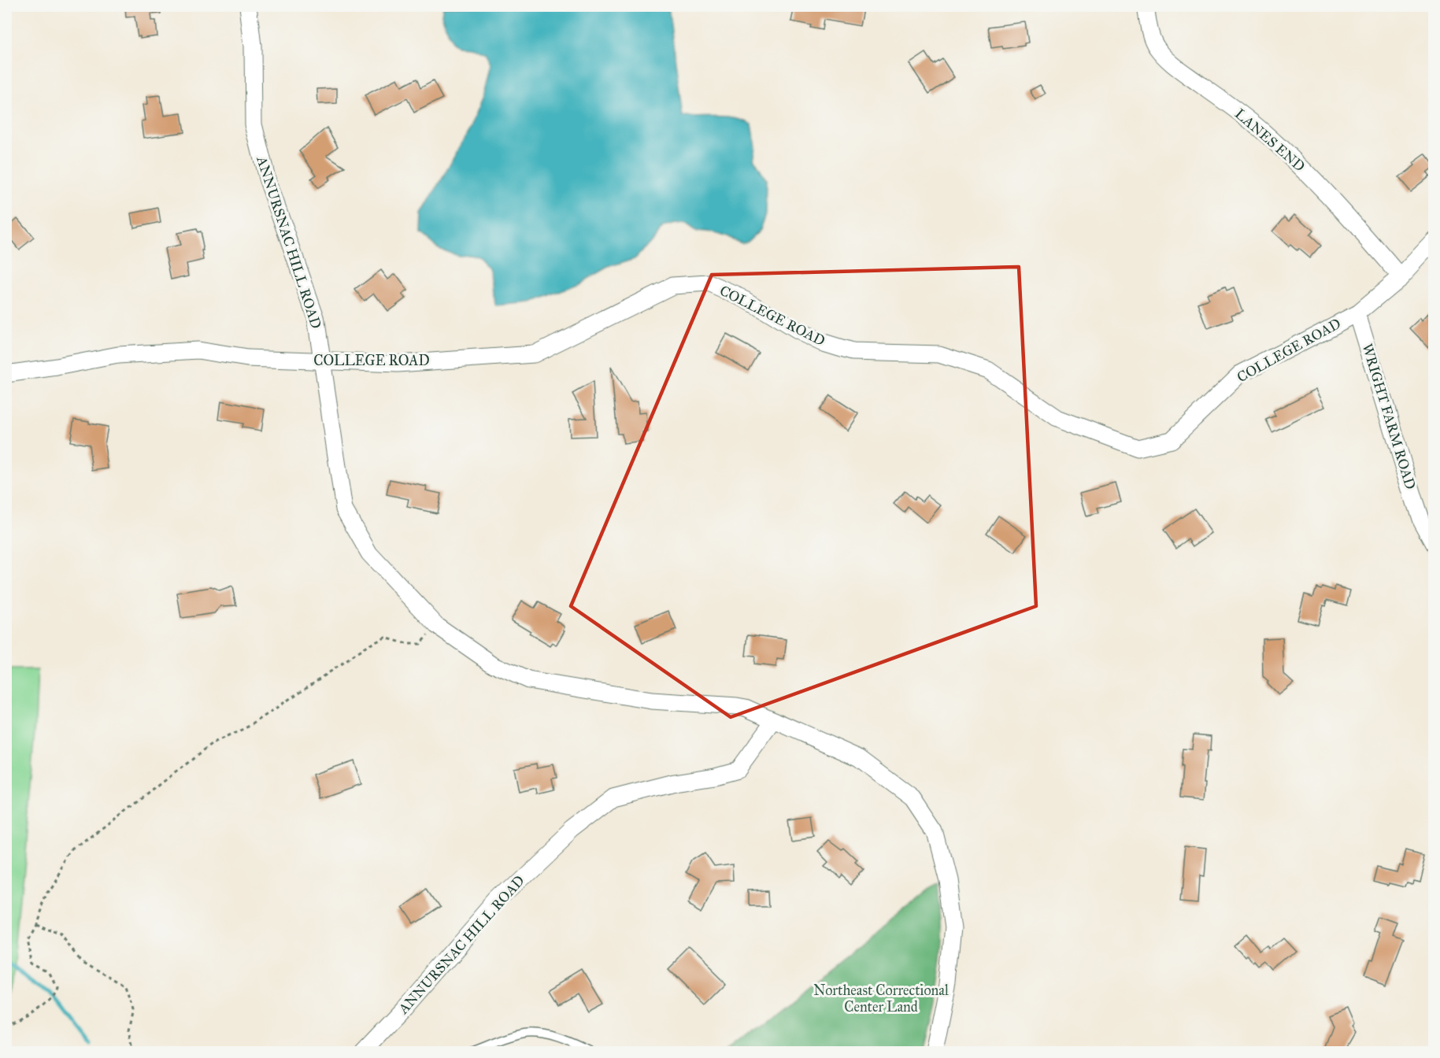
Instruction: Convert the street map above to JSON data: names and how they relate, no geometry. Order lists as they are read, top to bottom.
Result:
{
  "streets": {
    "street": [
      "LANES END",
      "ANNURSNAC HILL ROAD",
      "COLLEGE ROAD",
      "WRIGHT FARM ROAD"
    ]
  },
  "crossings": [
    ["LANES END", "COLLEGE ROAD"],
    ["ANNURSNAC HILL ROAD", "COLLEGE ROAD"],
    ["COLLEGE ROAD", "WRIGHT FARM ROAD"]
  ],
  "parks": ["Northeast Correctional Center Land"]
}
